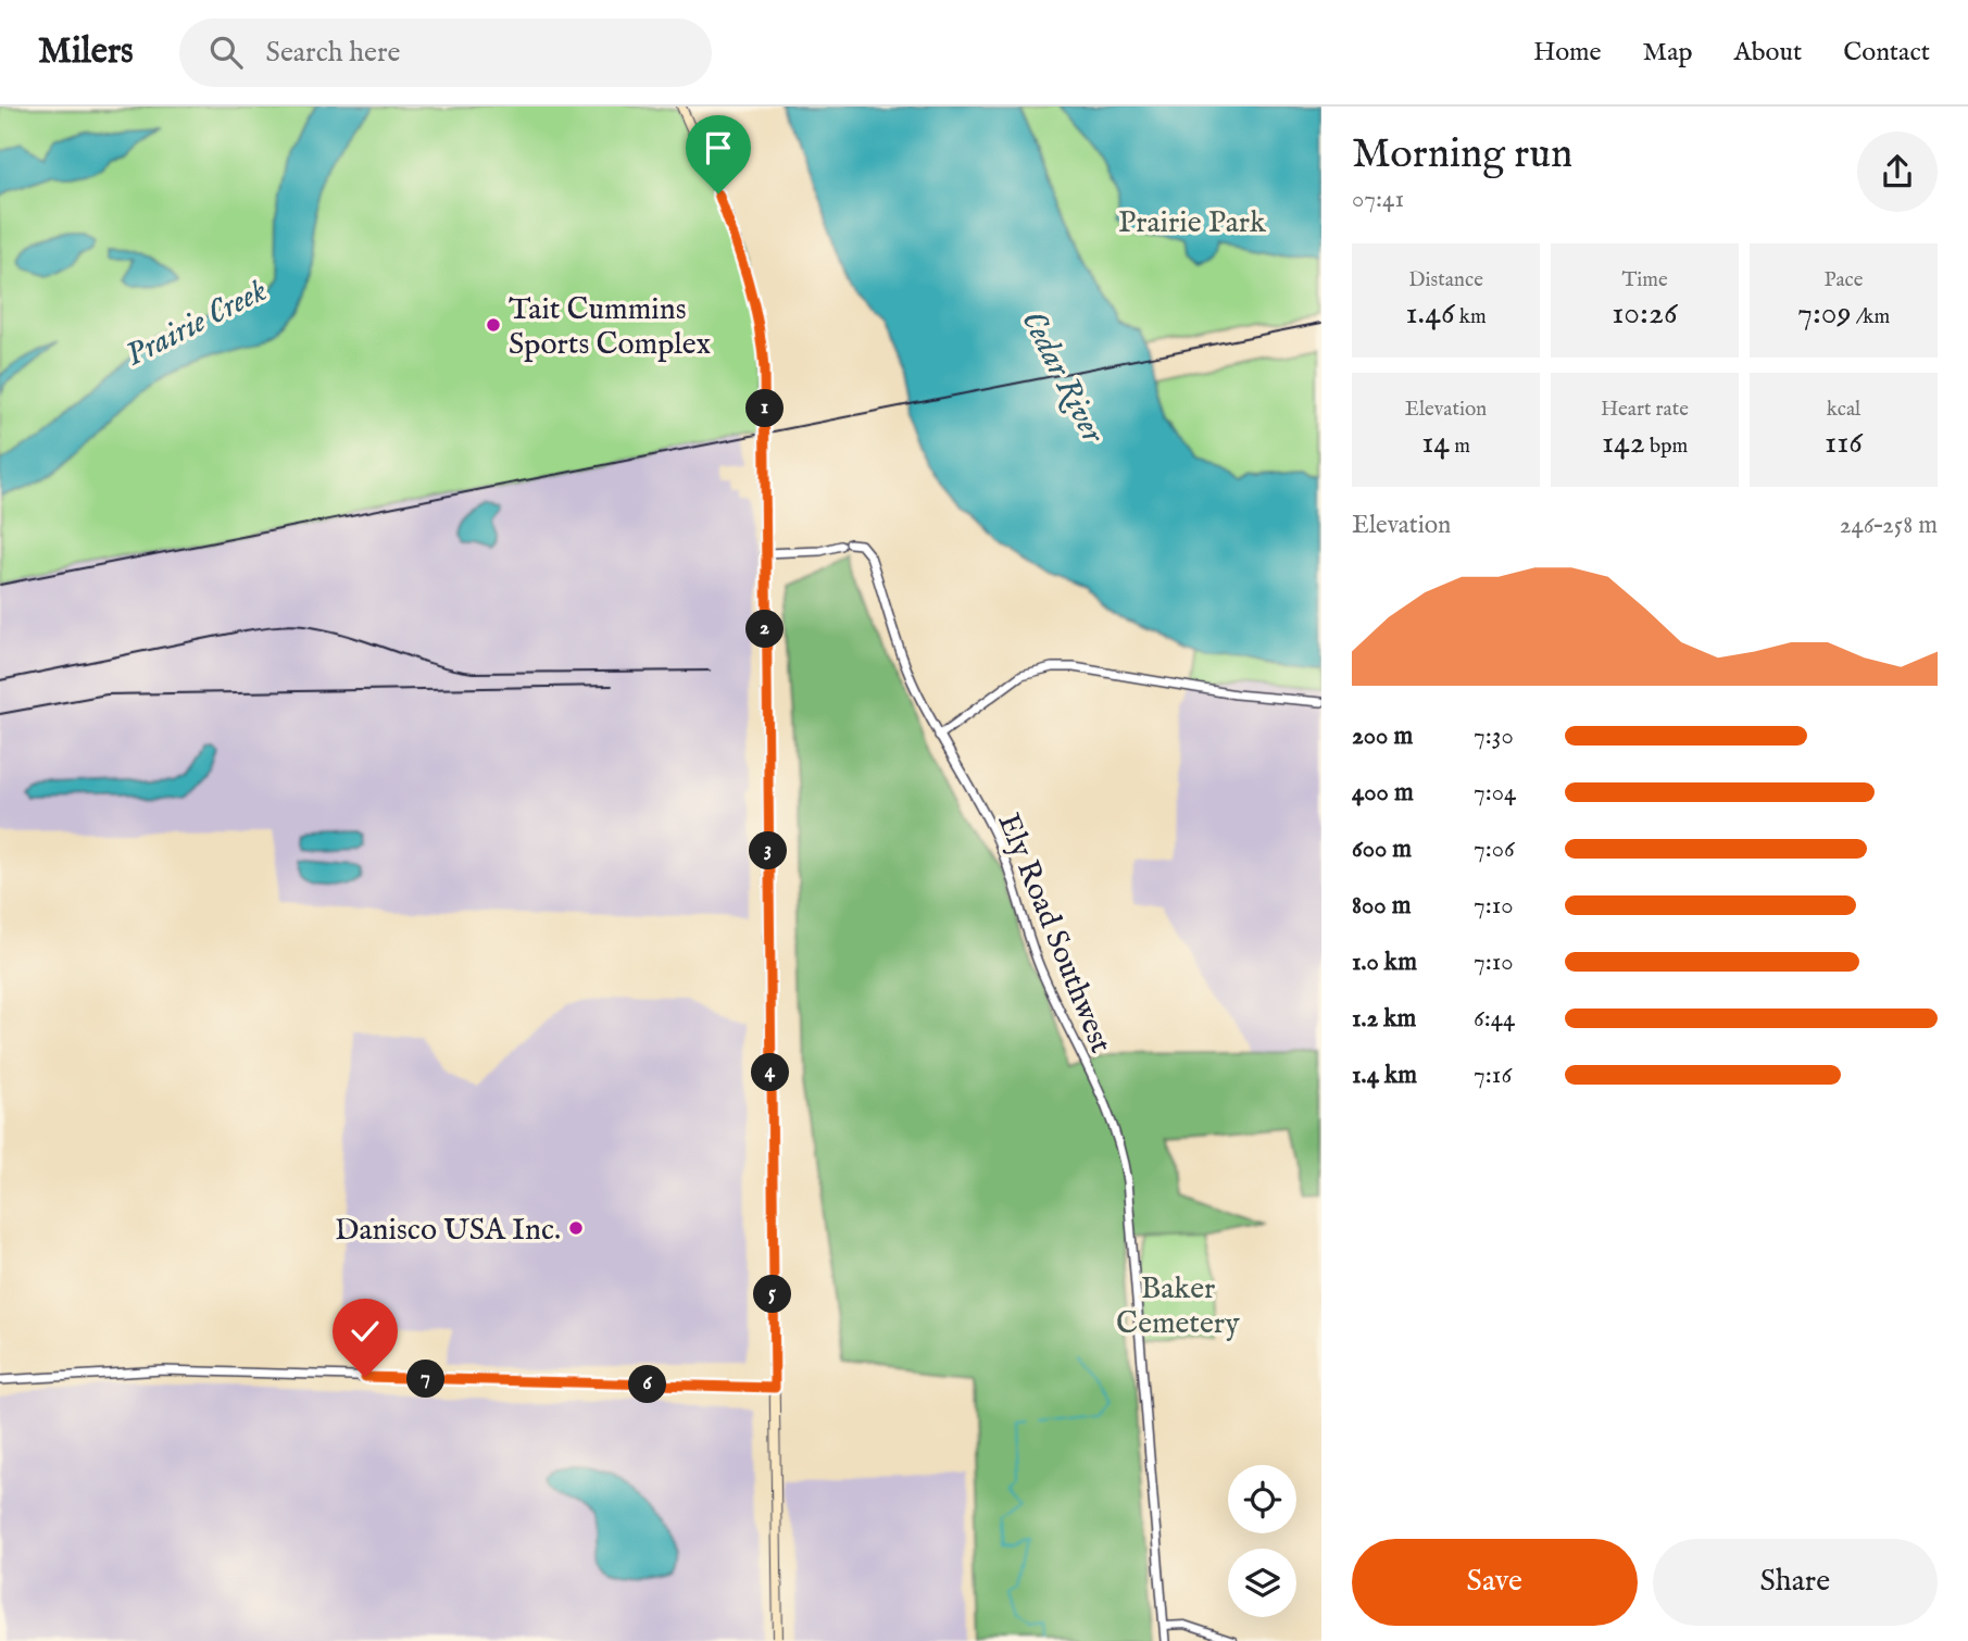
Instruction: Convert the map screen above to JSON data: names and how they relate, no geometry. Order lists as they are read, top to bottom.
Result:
{
  "streets": {
    "street": ["Ely Road Southwest"]
  },
  "water": ["Prairie Creek", "Cedar River"],
  "parks": ["Prairie Park", "Baker Cemetery"],
  "places": ["Tait Cummins Sports Complex", "Danisco USA Inc."],
  "page": {
    "header": "Milers",
    "search": "Search here",
    "nav": [
      "Home",
      "Map",
      "About",
      "Contact"
    ],
    "heading": ["Morning run", "07:41"],
    "stats": [
      ["Distance", "1.46 km"],
      ["Time", "10:26"],
      ["Pace", "7:09 /km"],
      ["Elevation", "14 m"],
      ["Heart rate", "142 bpm"],
      ["kcal", "116"]
    ],
    "pins": [
      "1",
      "2",
      "3",
      "4",
      "5",
      "7",
      "6"
    ],
    "chart": ["Elevation", "246–258 m"],
    "list": [
      {
        "name": "200 m",
        "note": "7:30"
      },
      {
        "name": "400 m",
        "note": "7:04"
      },
      {
        "name": "600 m",
        "note": "7:06"
      },
      {
        "name": "800 m",
        "note": "7:10"
      },
      {
        "name": "1.0 km",
        "note": "7:10"
      },
      {
        "name": "1.2 km",
        "note": "6:44"
      },
      {
        "name": "1.4 km",
        "note": "7:16"
      }
    ],
    "buttons": ["Save", "Share"]
  }
}
